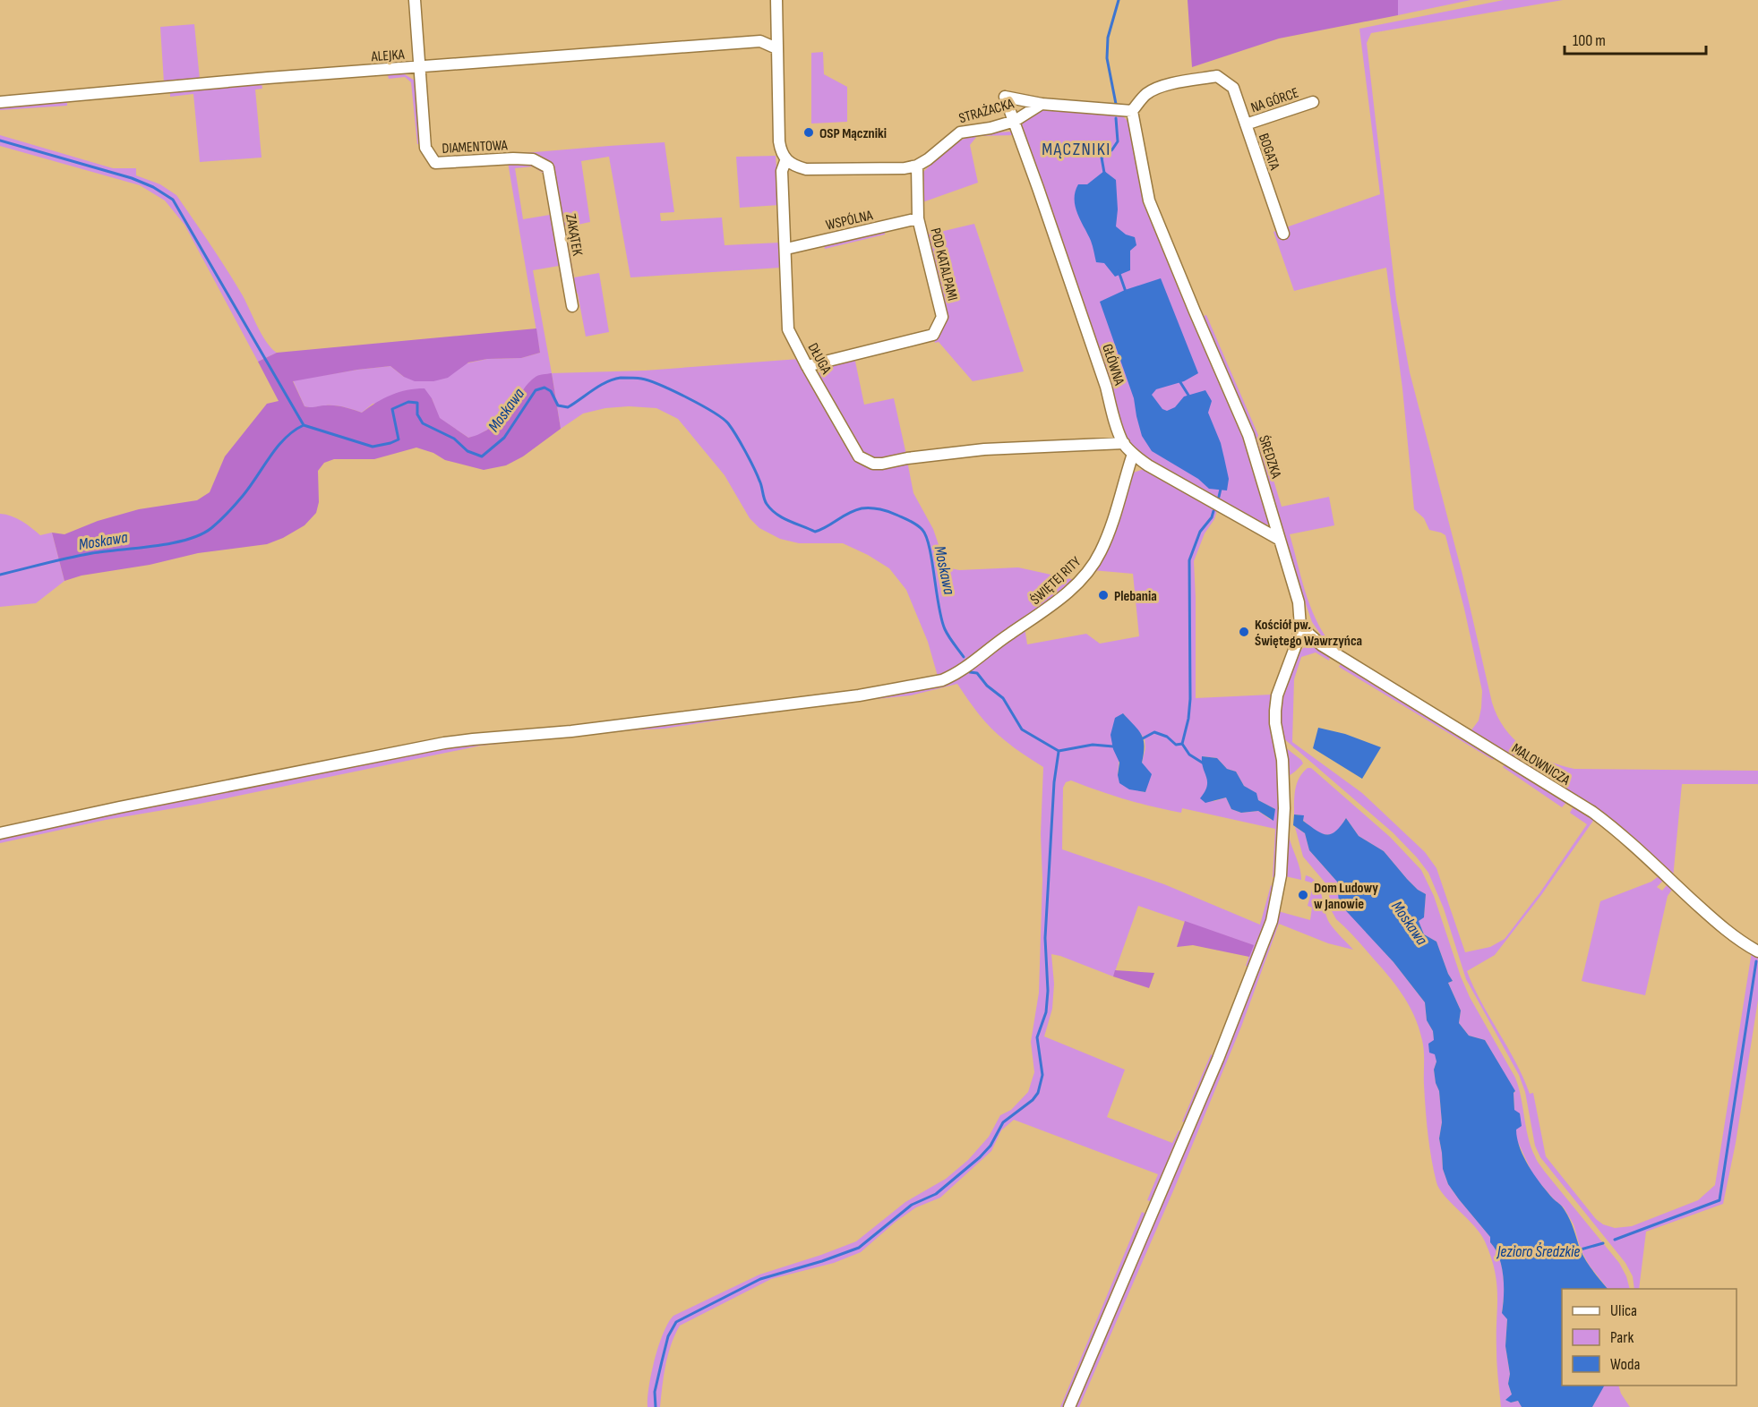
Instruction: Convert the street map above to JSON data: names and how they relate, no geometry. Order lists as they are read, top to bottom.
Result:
{
  "streets": {
    "street": [
      "ALEJKA",
      "NA GÓRCE",
      "STRAŻACKA",
      "DIAMENTOWA",
      "BOGATA",
      "WSPÓLNA",
      "ZAKĄTEK",
      "POD KATALPAMI",
      "DŁUGA",
      "GŁÓWNA",
      "ŚREDZKA",
      "ŚWIĘTEJ RITY",
      "MALOWNICZA"
    ]
  },
  "crossings": [
    ["ALEJKA", "DIAMENTOWA"],
    ["ALEJKA", "DŁUGA"],
    ["NA GÓRCE", "BOGATA"],
    ["STRAŻACKA", "POD KATALPAMI"],
    ["STRAŻACKA", "DŁUGA"],
    ["STRAŻACKA", "GŁÓWNA"],
    ["DIAMENTOWA", "ZAKĄTEK"],
    ["BOGATA", "ŚREDZKA"],
    ["WSPÓLNA", "POD KATALPAMI"],
    ["WSPÓLNA", "DŁUGA"],
    ["POD KATALPAMI", "DŁUGA"],
    ["DŁUGA", "GŁÓWNA"],
    ["GŁÓWNA", "ŚREDZKA"],
    ["GŁÓWNA", "ŚWIĘTEJ RITY"],
    ["ŚREDZKA", "MALOWNICZA"]
  ],
  "districts": ["MĄCZNIKI"],
  "water": ["Moskawa", "Jezioro Średzkie"],
  "places": [
    "OSP Mączniki",
    "Plebania",
    "Kościół pw. Świętego Wawrzyńca",
    "Dom Ludowy w Janowie"
  ],
  "legend": ["Ulica", "Park", "Woda"],
  "scale_bar": "100 m"
}
